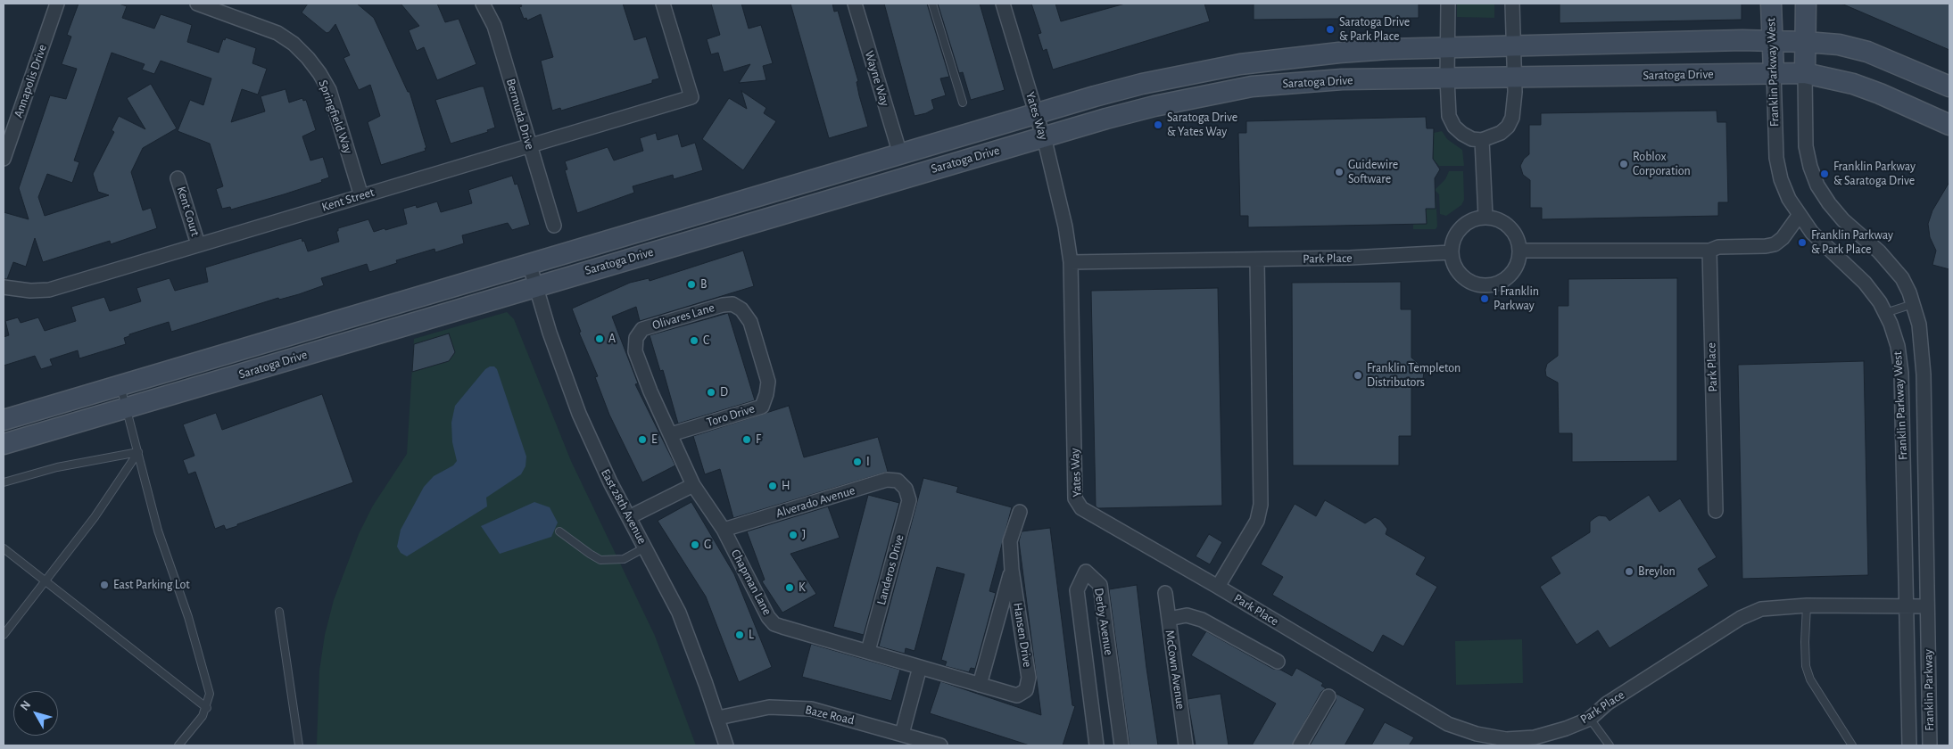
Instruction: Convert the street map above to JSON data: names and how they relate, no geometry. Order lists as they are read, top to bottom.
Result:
{
  "streets": {
    "main road": ["Franklin Parkway West", "Saratoga Drive"],
    "street": [
      "Wayne Way",
      "Annapolis Drive",
      "Bermuda Drive",
      "Yates Way",
      "Springfield Way",
      "Kent Street",
      "Kent Court",
      "Park Place",
      "Olivares Lane",
      "Toro Drive",
      "Alverado Avenue",
      "East 28th Avenue",
      "Landeros Drive",
      "Chapman Lane",
      "Derby Avenue",
      "Hansen Drive",
      "McCown Avenue",
      "Franklin Parkway",
      "Baze Road"
    ]
  },
  "crossings": [
    ["Franklin Parkway West", "Saratoga Drive"],
    ["Franklin Parkway West", "Park Place"],
    ["Franklin Parkway West", "Franklin Parkway"],
    ["Saratoga Drive", "Wayne Way"],
    ["Saratoga Drive", "Yates Way"],
    ["Saratoga Drive", "East 28th Avenue"],
    ["Bermuda Drive", "Kent Street"],
    ["Yates Way", "Park Place"],
    ["Springfield Way", "Kent Street"],
    ["Kent Street", "Kent Court"],
    ["Olivares Lane", "Toro Drive"],
    ["Olivares Lane", "Chapman Lane"],
    ["Toro Drive", "Chapman Lane"],
    ["Alverado Avenue", "Landeros Drive"],
    ["Alverado Avenue", "Chapman Lane"],
    ["East 28th Avenue", "Baze Road"],
    ["Landeros Drive", "Chapman Lane"],
    ["Chapman Lane", "Hansen Drive"]
  ],
  "places": [
    "Saratoga Drive & Park Place",
    "Saratoga Drive & Yates Way",
    "Roblox Corporation",
    "Guidewire Software",
    "Franklin Parkway & Saratoga Drive",
    "Franklin Parkway & Park Place",
    "B",
    "1 Franklin Parkway",
    "A",
    "C",
    "Franklin Templeton Distributors",
    "D",
    "E",
    "F",
    "I",
    "H",
    "J",
    "G",
    "Breylon",
    "East Parking Lot",
    "K",
    "L"
  ],
  "north": "top left"
}
